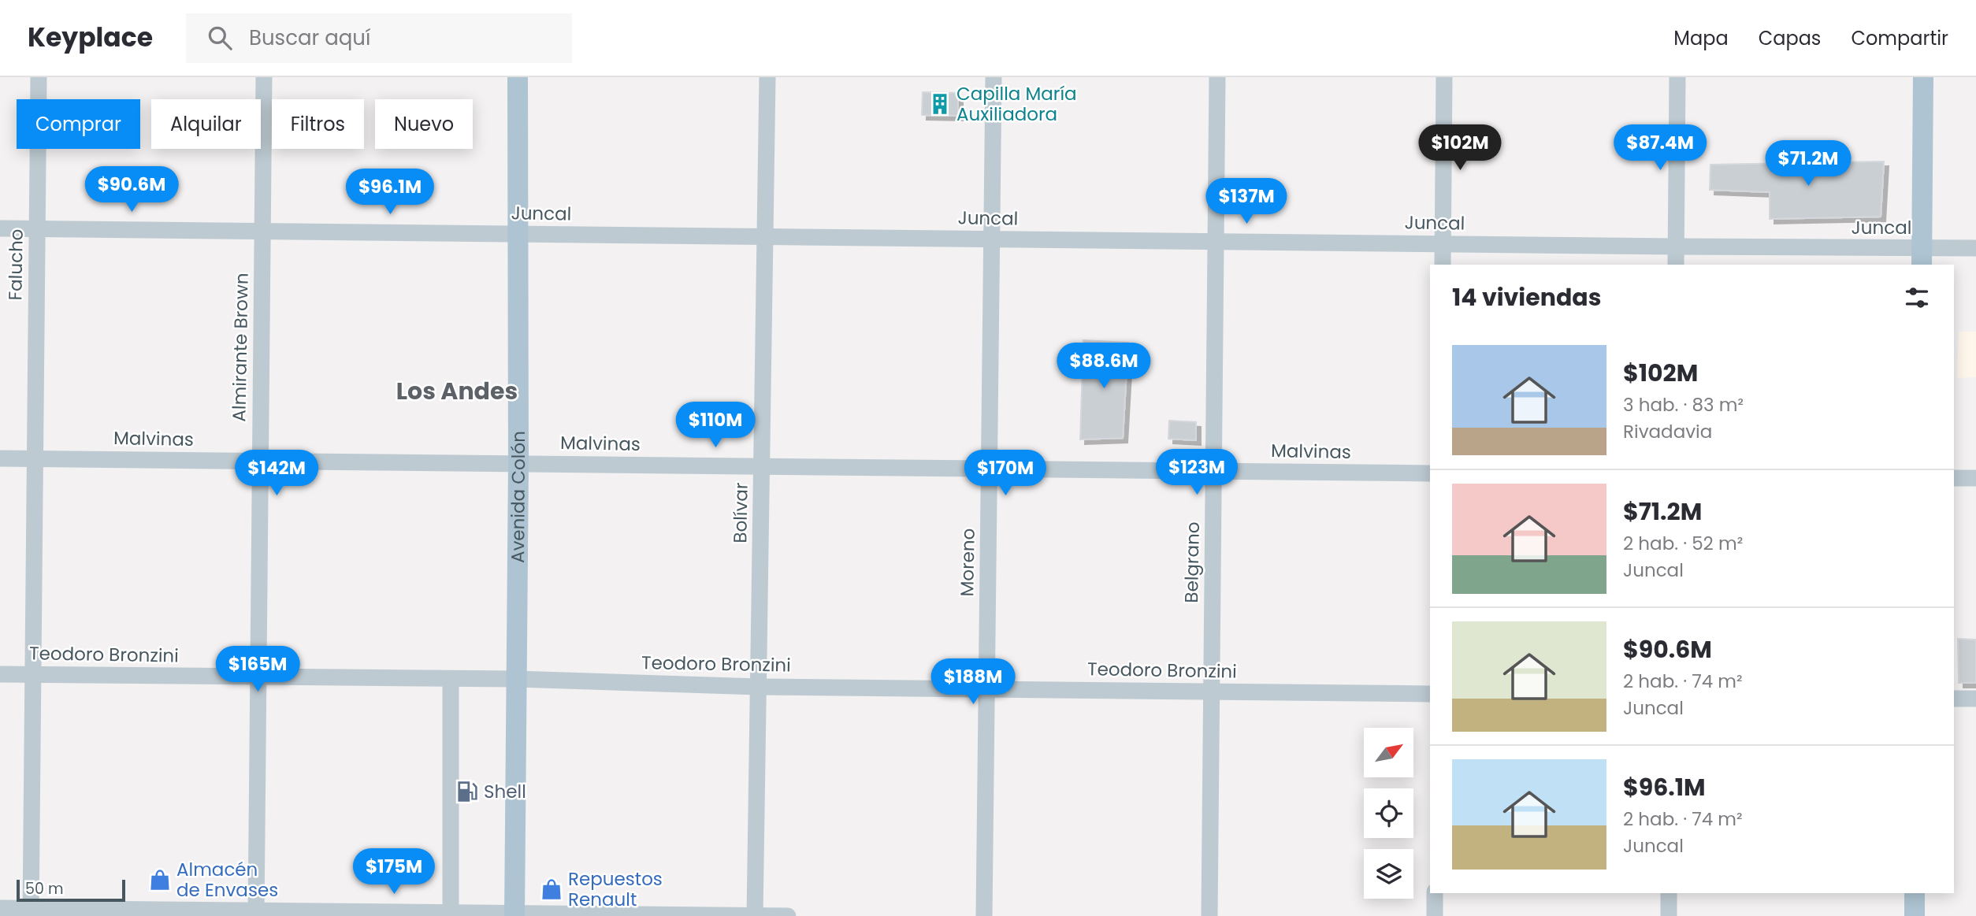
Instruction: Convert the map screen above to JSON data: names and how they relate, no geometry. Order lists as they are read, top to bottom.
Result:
{
  "streets": {
    "main road": ["Avenida Colón"],
    "street": [
      "Juncal",
      "Falucho",
      "Almirante Brown",
      "Malvinas",
      "Bolívar",
      "Moreno",
      "Belgrano",
      "Teodoro Bronzini"
    ]
  },
  "crossings": [
    ["Juncal", "Falucho"],
    ["Juncal", "Almirante Brown"],
    ["Juncal", "Avenida Colón"],
    ["Juncal", "Bolívar"],
    ["Juncal", "Moreno"],
    ["Juncal", "Belgrano"],
    ["Falucho", "Malvinas"],
    ["Falucho", "Teodoro Bronzini"],
    ["Almirante Brown", "Malvinas"],
    ["Almirante Brown", "Teodoro Bronzini"],
    ["Malvinas", "Avenida Colón"],
    ["Malvinas", "Bolívar"],
    ["Malvinas", "Moreno"],
    ["Malvinas", "Belgrano"],
    ["Avenida Colón", "Teodoro Bronzini"],
    ["Bolívar", "Teodoro Bronzini"],
    ["Moreno", "Teodoro Bronzini"],
    ["Belgrano", "Teodoro Bronzini"]
  ],
  "districts": ["Los Andes"],
  "places": {
    "building": ["Capilla María Auxiliadora"],
    "fuel station": ["Shell"],
    "shop": ["Almacén de Envases", "Repuestos Renault"]
  },
  "scale_bar": "50 m",
  "north": "top right",
  "page": {
    "header": "Keyplace",
    "search": "Buscar aquí",
    "nav": ["Mapa", "Capas", "Compartir"],
    "chip": [
      "Comprar",
      "Alquilar",
      "Filtros",
      "Nuevo"
    ],
    "price": [
      "$102M",
      "$87.4M",
      "$71.2M",
      "$90.6M",
      "$96.1M",
      "$137M",
      "$88.6M",
      "$110M",
      "$123M",
      "$142M",
      "$170M",
      "$165M",
      "$188M",
      "$175M"
    ],
    "heading": "14 viviendas",
    "list": [
      {
        "name": "$102M",
        "note": "3 hab. · 83 m² · Rivadavia"
      },
      {
        "name": "$71.2M",
        "note": "2 hab. · 52 m² · Juncal"
      },
      {
        "name": "$90.6M",
        "note": "2 hab. · 74 m² · Juncal"
      },
      {
        "name": "$96.1M",
        "note": "2 hab. · 74 m² · Juncal"
      }
    ],
    "scale": "50 m"
  }
}
